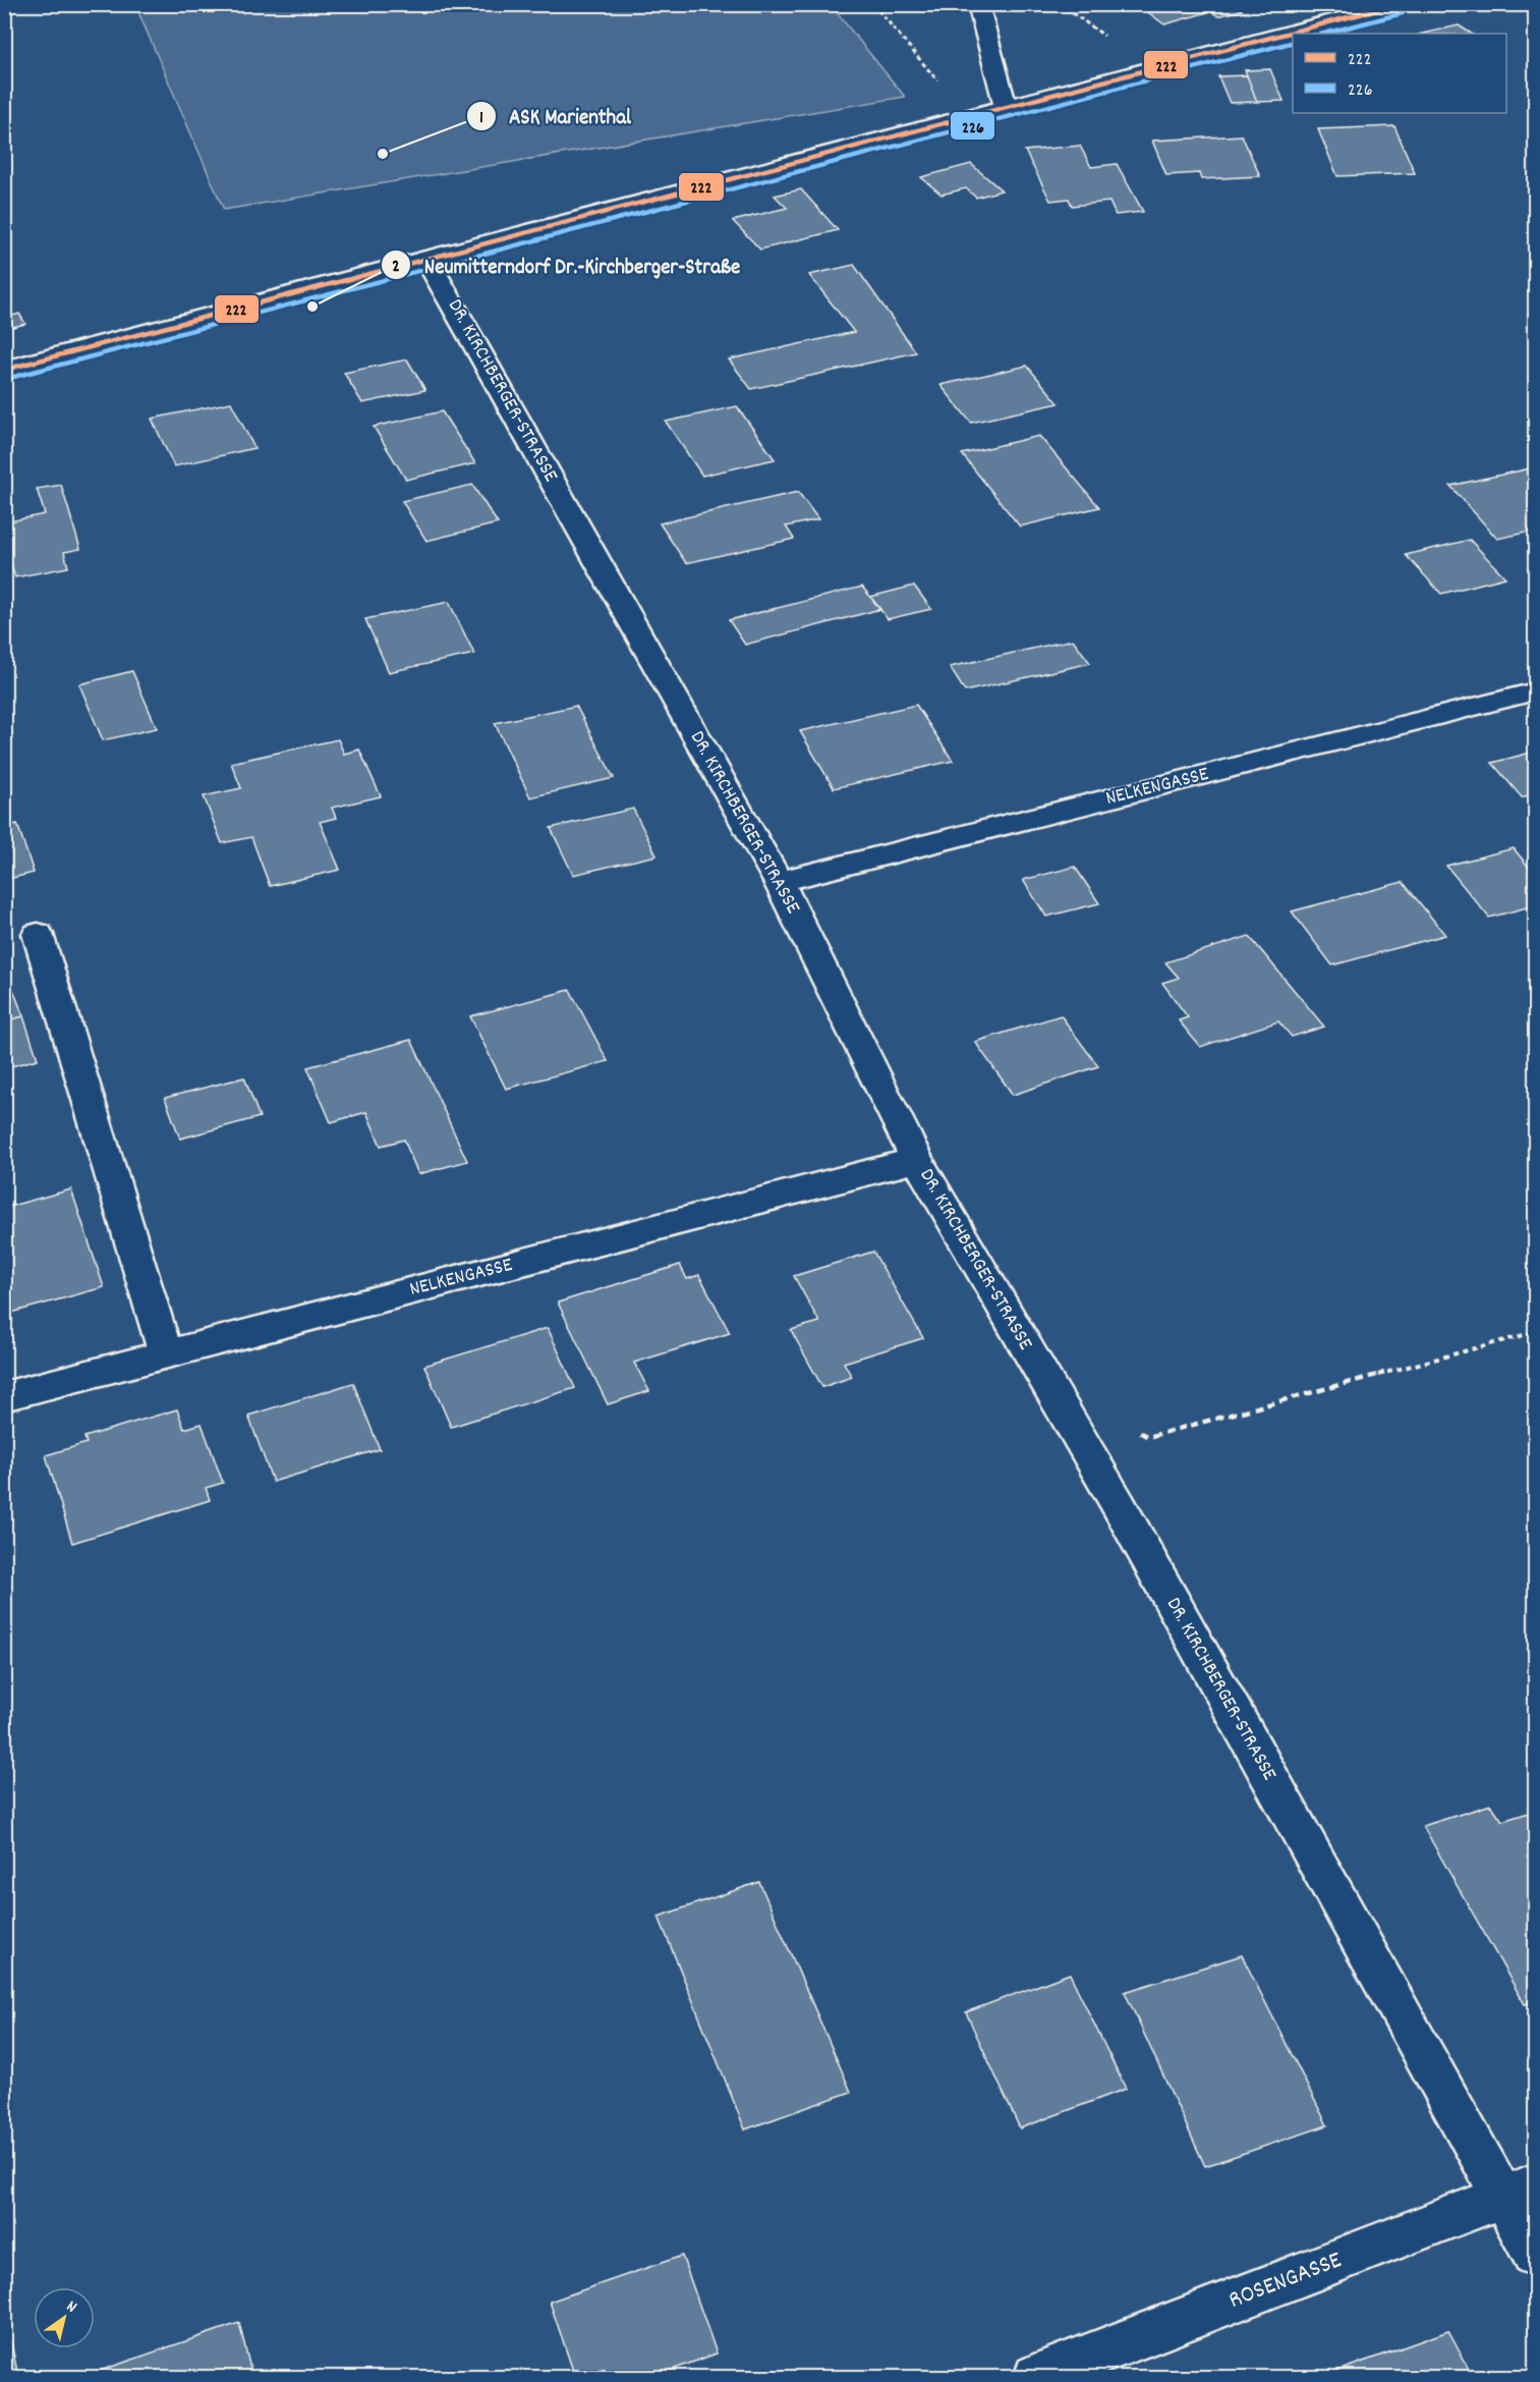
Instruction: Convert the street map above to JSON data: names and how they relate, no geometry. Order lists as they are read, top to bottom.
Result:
{
  "streets": {
    "street": ["DR. KIRCHBERGER-STRASSE", "NELKENGASSE", "ROSENGASSE"]
  },
  "crossings": [
    ["DR. KIRCHBERGER-STRASSE", "NELKENGASSE"],
    ["DR. KIRCHBERGER-STRASSE", "ROSENGASSE"]
  ],
  "places": ["ASK Marienthal", "Neumitterndorf Dr.-Kirchberger-Straße"],
  "lines": ["transit line 222", "transit line 226"],
  "legend": ["222", "226"],
  "north": "top right"
}
